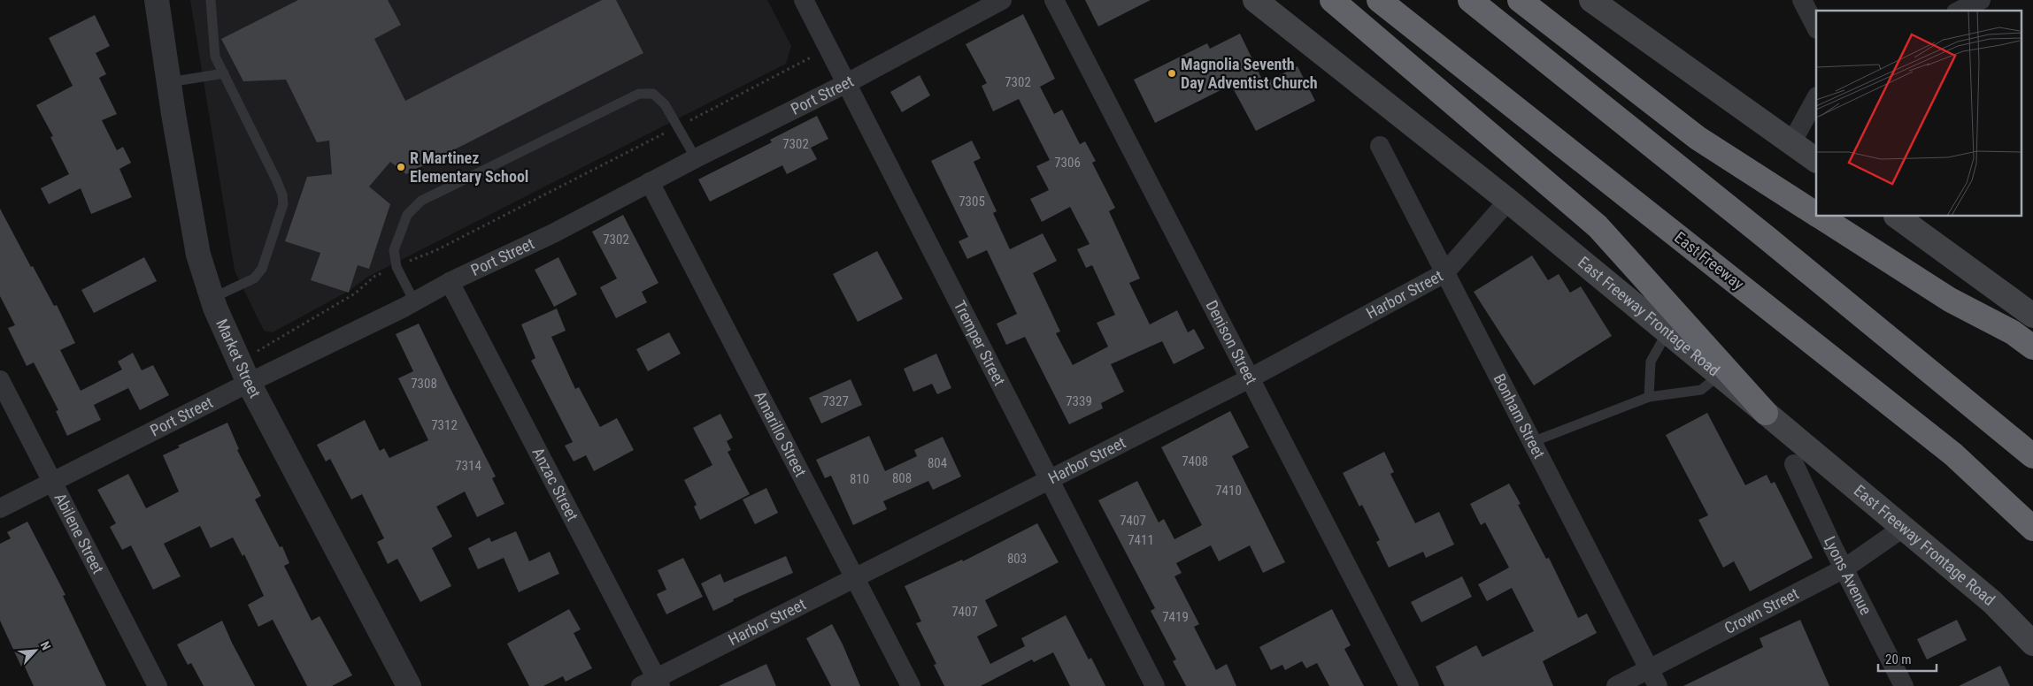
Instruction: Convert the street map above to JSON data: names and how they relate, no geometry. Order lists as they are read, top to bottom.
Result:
{
  "streets": {
    "highway": ["East Freeway"],
    "main road": ["East Freeway Frontage Road"],
    "street": [
      "Port Street",
      "Harbor Street",
      "Tremper Street",
      "Denison Street",
      "Market Street",
      "Bonham Street",
      "Amarillo Street",
      "Anzac Street",
      "Abilene Street",
      "Lyons Avenue",
      "Crown Street"
    ]
  },
  "crossings": [
    ["Port Street", "Tremper Street"],
    ["Port Street", "Market Street"],
    ["Port Street", "Amarillo Street"],
    ["Port Street", "Anzac Street"],
    ["Port Street", "Abilene Street"],
    ["Harbor Street", "East Freeway Frontage Road"],
    ["Harbor Street", "Tremper Street"],
    ["Harbor Street", "Denison Street"],
    ["Harbor Street", "Bonham Street"],
    ["Harbor Street", "Amarillo Street"],
    ["Harbor Street", "Anzac Street"],
    ["East Freeway Frontage Road", "Crown Street"],
    ["Bonham Street", "Crown Street"],
    ["Lyons Avenue", "Crown Street"]
  ],
  "places": ["Magnolia Seventh Day Adventist Church", "R Martinez Elementary School"],
  "house_numbers": [
    "7302",
    "7302",
    "7306",
    "7305",
    "7302",
    "7308",
    "7327",
    "7339",
    "7312",
    "7408",
    "804",
    "7314",
    "808",
    "810",
    "7410",
    "7407",
    "7411",
    "803",
    "7407",
    "7419"
  ],
  "scale_bar": "20 m",
  "north": "top right"
}
